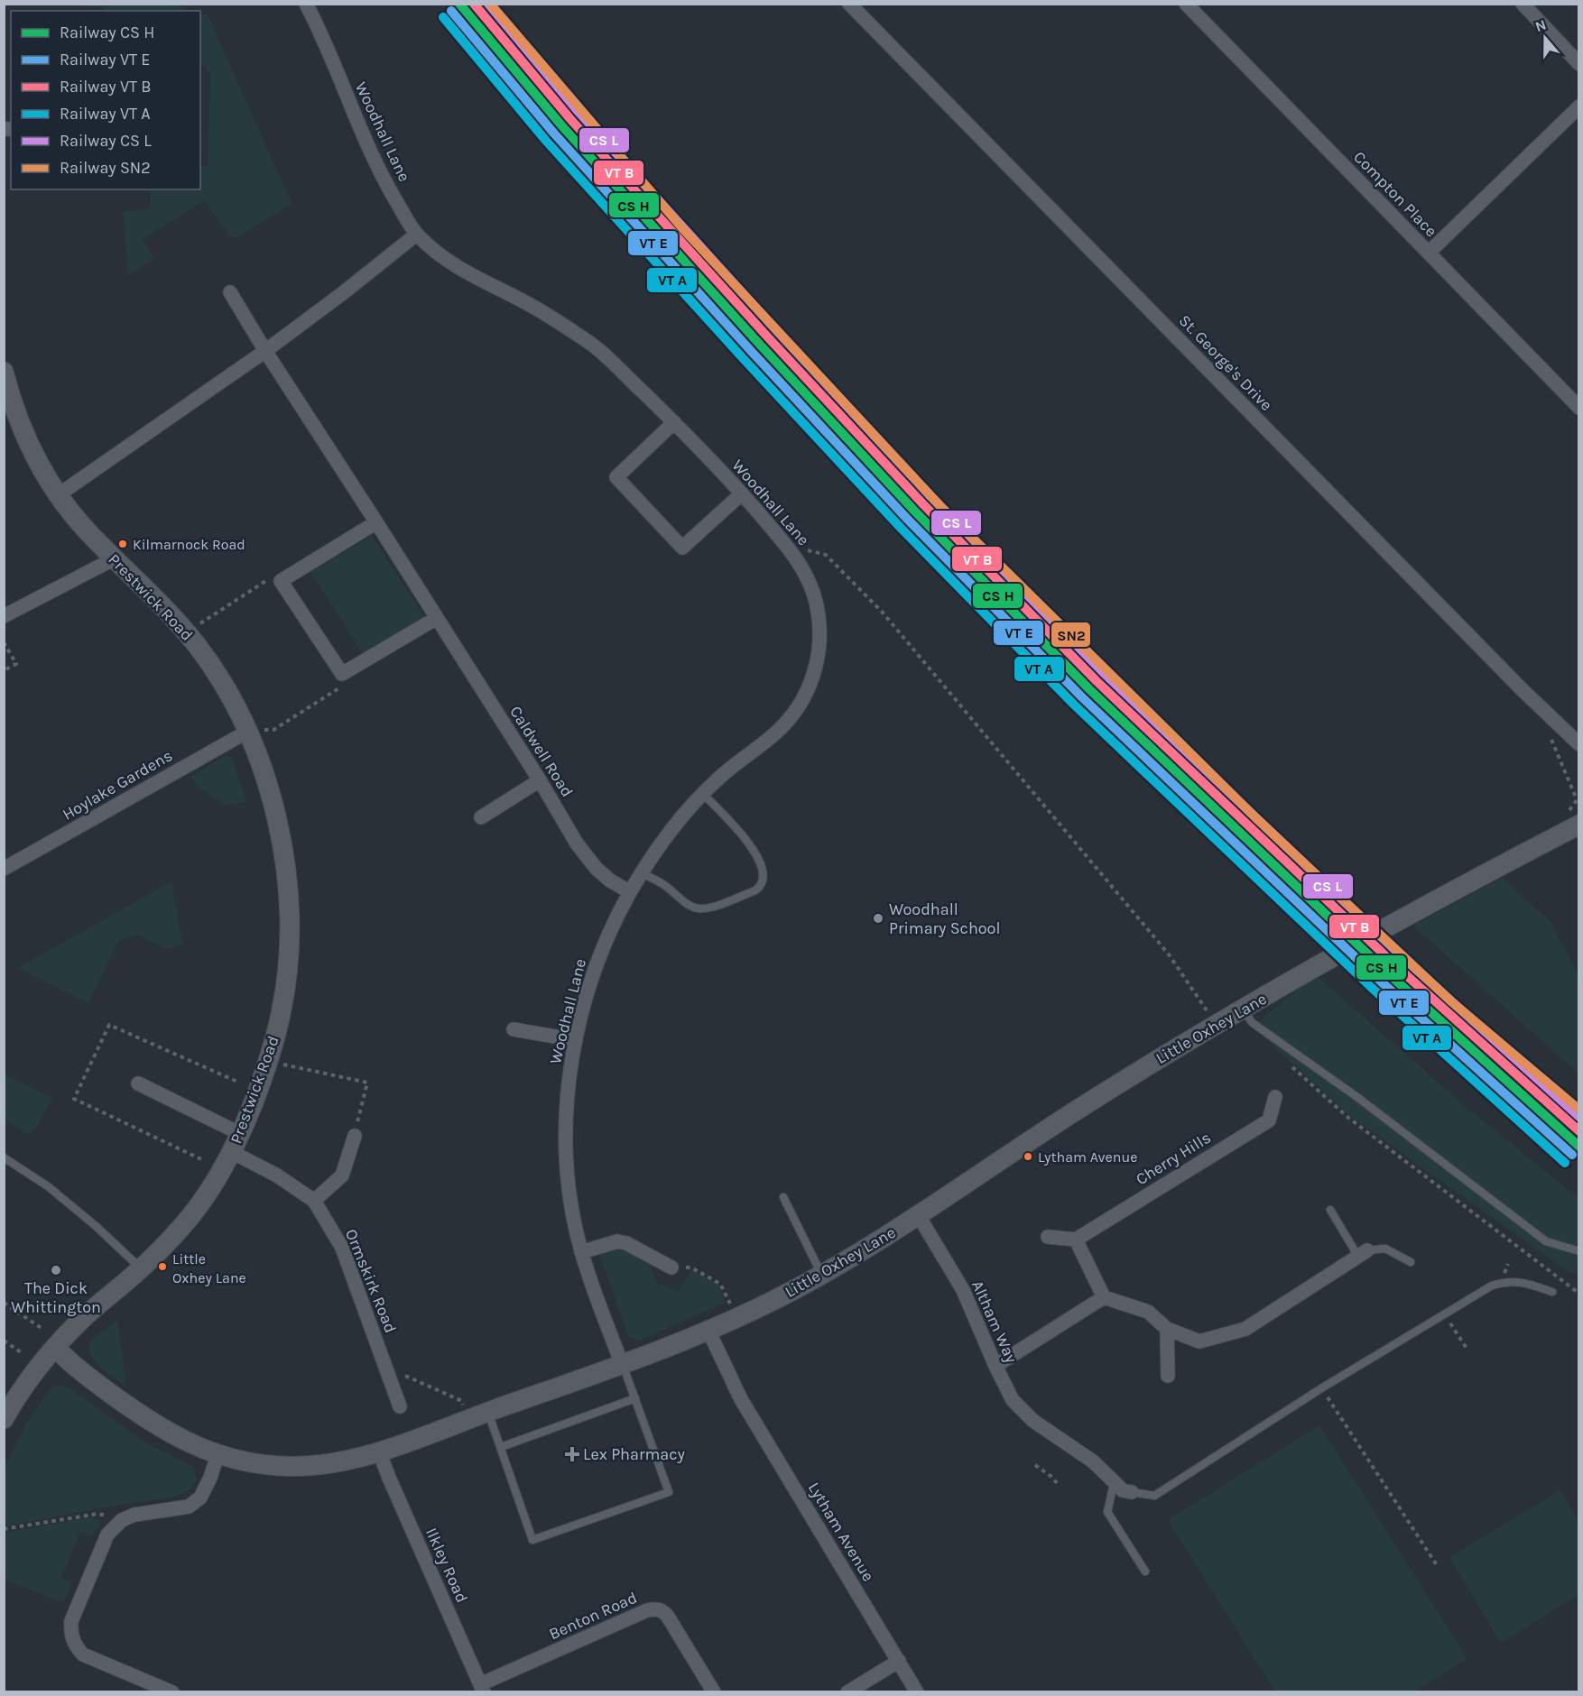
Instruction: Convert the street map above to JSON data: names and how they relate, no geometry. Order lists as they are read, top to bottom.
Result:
{
  "streets": {
    "main road": ["Prestwick Road", "Little Oxhey Lane"],
    "street": [
      "Woodhall Lane",
      "Compton Place",
      "St. George's Drive",
      "Caldwell Road",
      "Hoylake Gardens",
      "Cherry Hills",
      "Ormskirk Road",
      "Altham Way",
      "Lytham Avenue",
      "Ilkley Road",
      "Benton Road"
    ]
  },
  "crossings": [
    ["Woodhall Lane", "Caldwell Road"],
    ["Woodhall Lane", "Little Oxhey Lane"],
    ["Prestwick Road", "Hoylake Gardens"],
    ["Prestwick Road", "Little Oxhey Lane"],
    ["Prestwick Road", "Ormskirk Road"],
    ["Little Oxhey Lane", "Altham Way"],
    ["Little Oxhey Lane", "Lytham Avenue"],
    ["Little Oxhey Lane", "Ilkley Road"],
    ["Ilkley Road", "Benton Road"]
  ],
  "places": {
    "other": [
      "Kilmarnock Road",
      "Woodhall Primary School",
      "Lytham Avenue",
      "Little Oxhey Lane",
      "The Dick Whittington"
    ],
    "health": ["Lex Pharmacy"]
  },
  "lines": ["rail line SN2"],
  "legend": [
    "Railway CS H",
    "Railway VT E",
    "Railway VT B",
    "Railway VT A",
    "Railway CS L",
    "Railway SN2"
  ],
  "north": "top"
}
